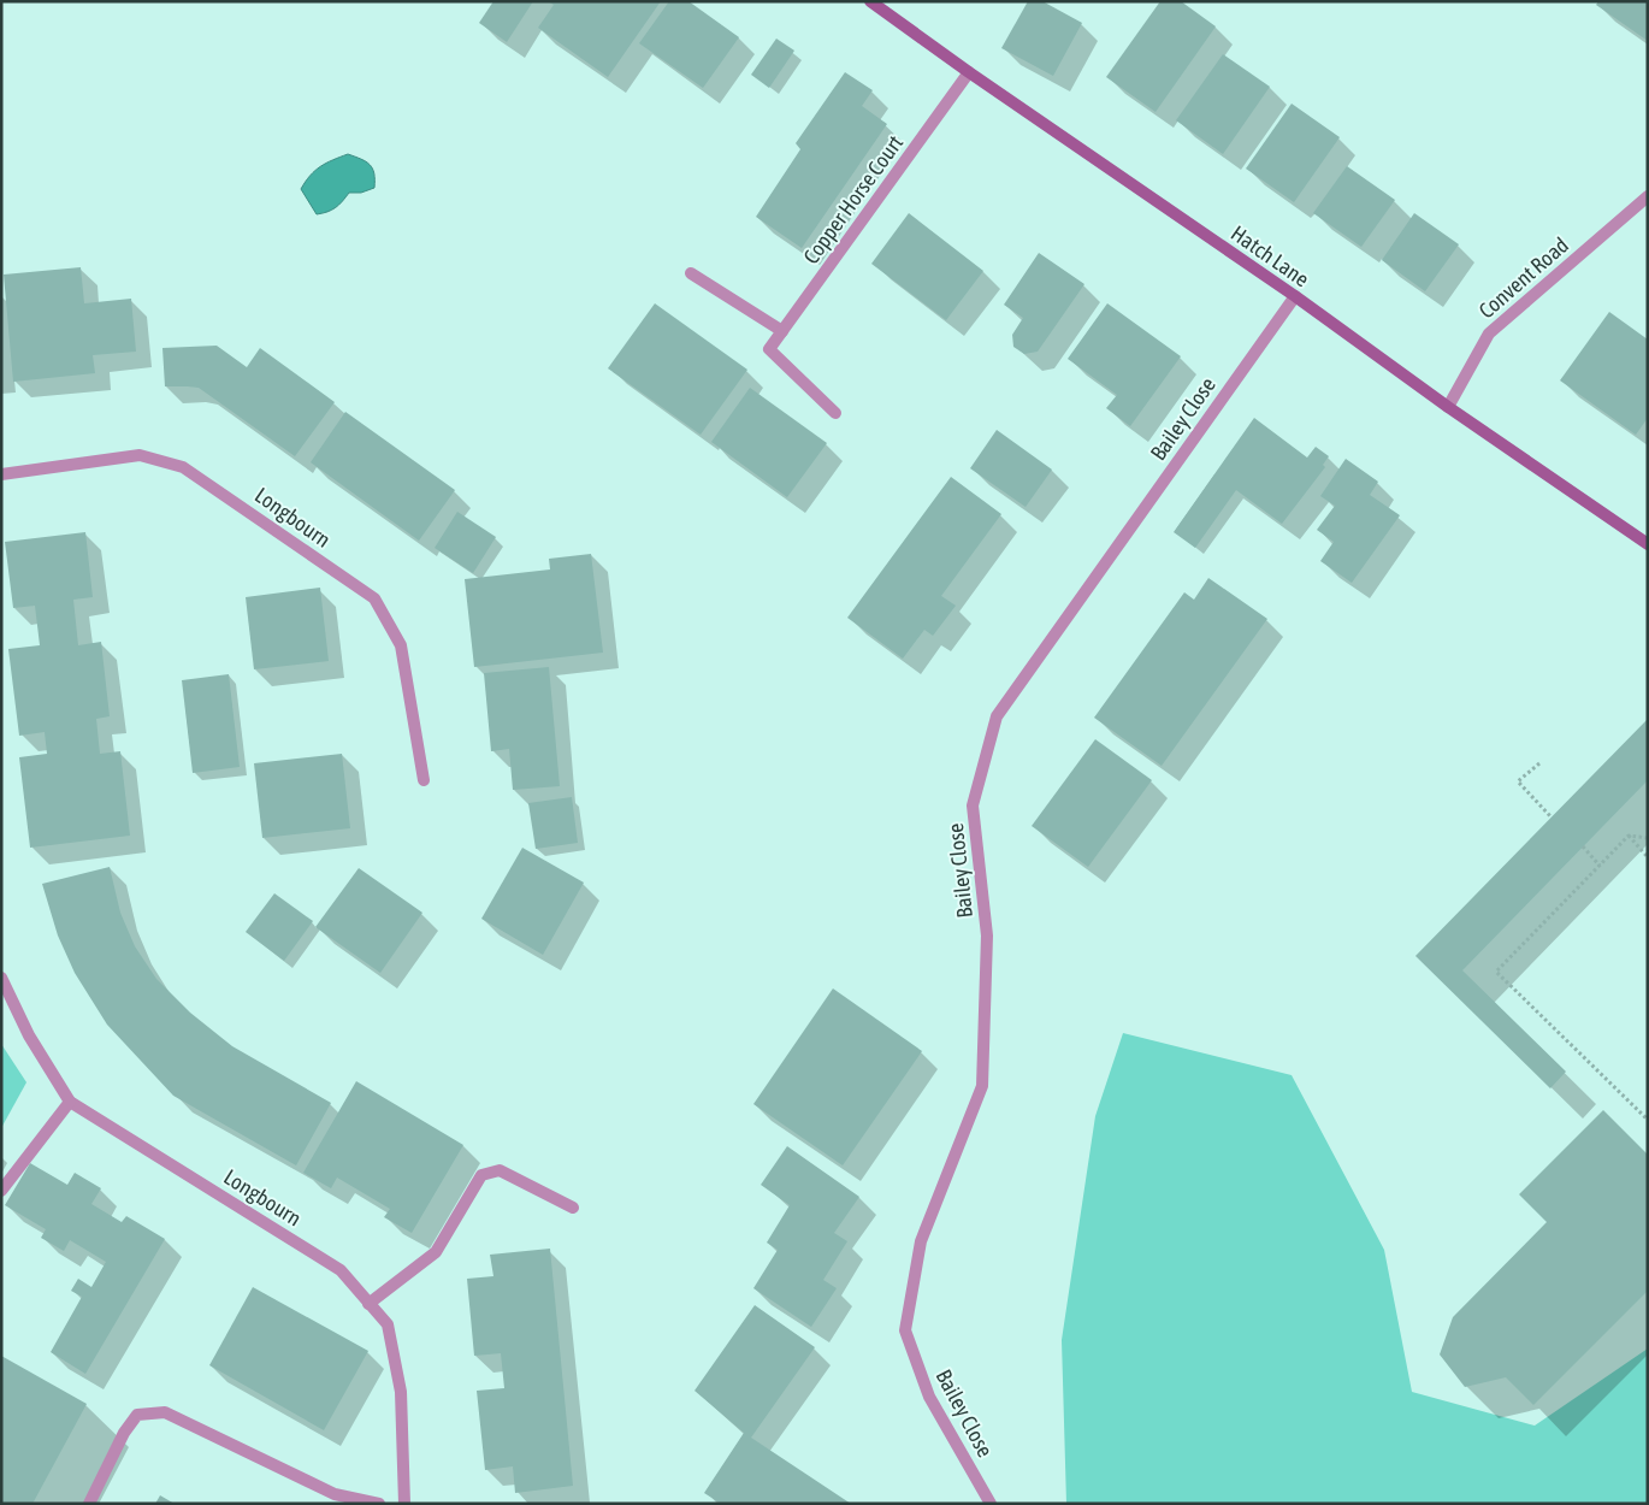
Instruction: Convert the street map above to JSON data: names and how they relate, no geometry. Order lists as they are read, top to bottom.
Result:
{
  "streets": {
    "street": [
      "Copper Horse Court",
      "Hatch Lane",
      "Convent Road",
      "Bailey Close",
      "Longbourn"
    ]
  },
  "crossings": [
    ["Copper Horse Court", "Hatch Lane"],
    ["Hatch Lane", "Convent Road"],
    ["Hatch Lane", "Bailey Close"]
  ]
}
